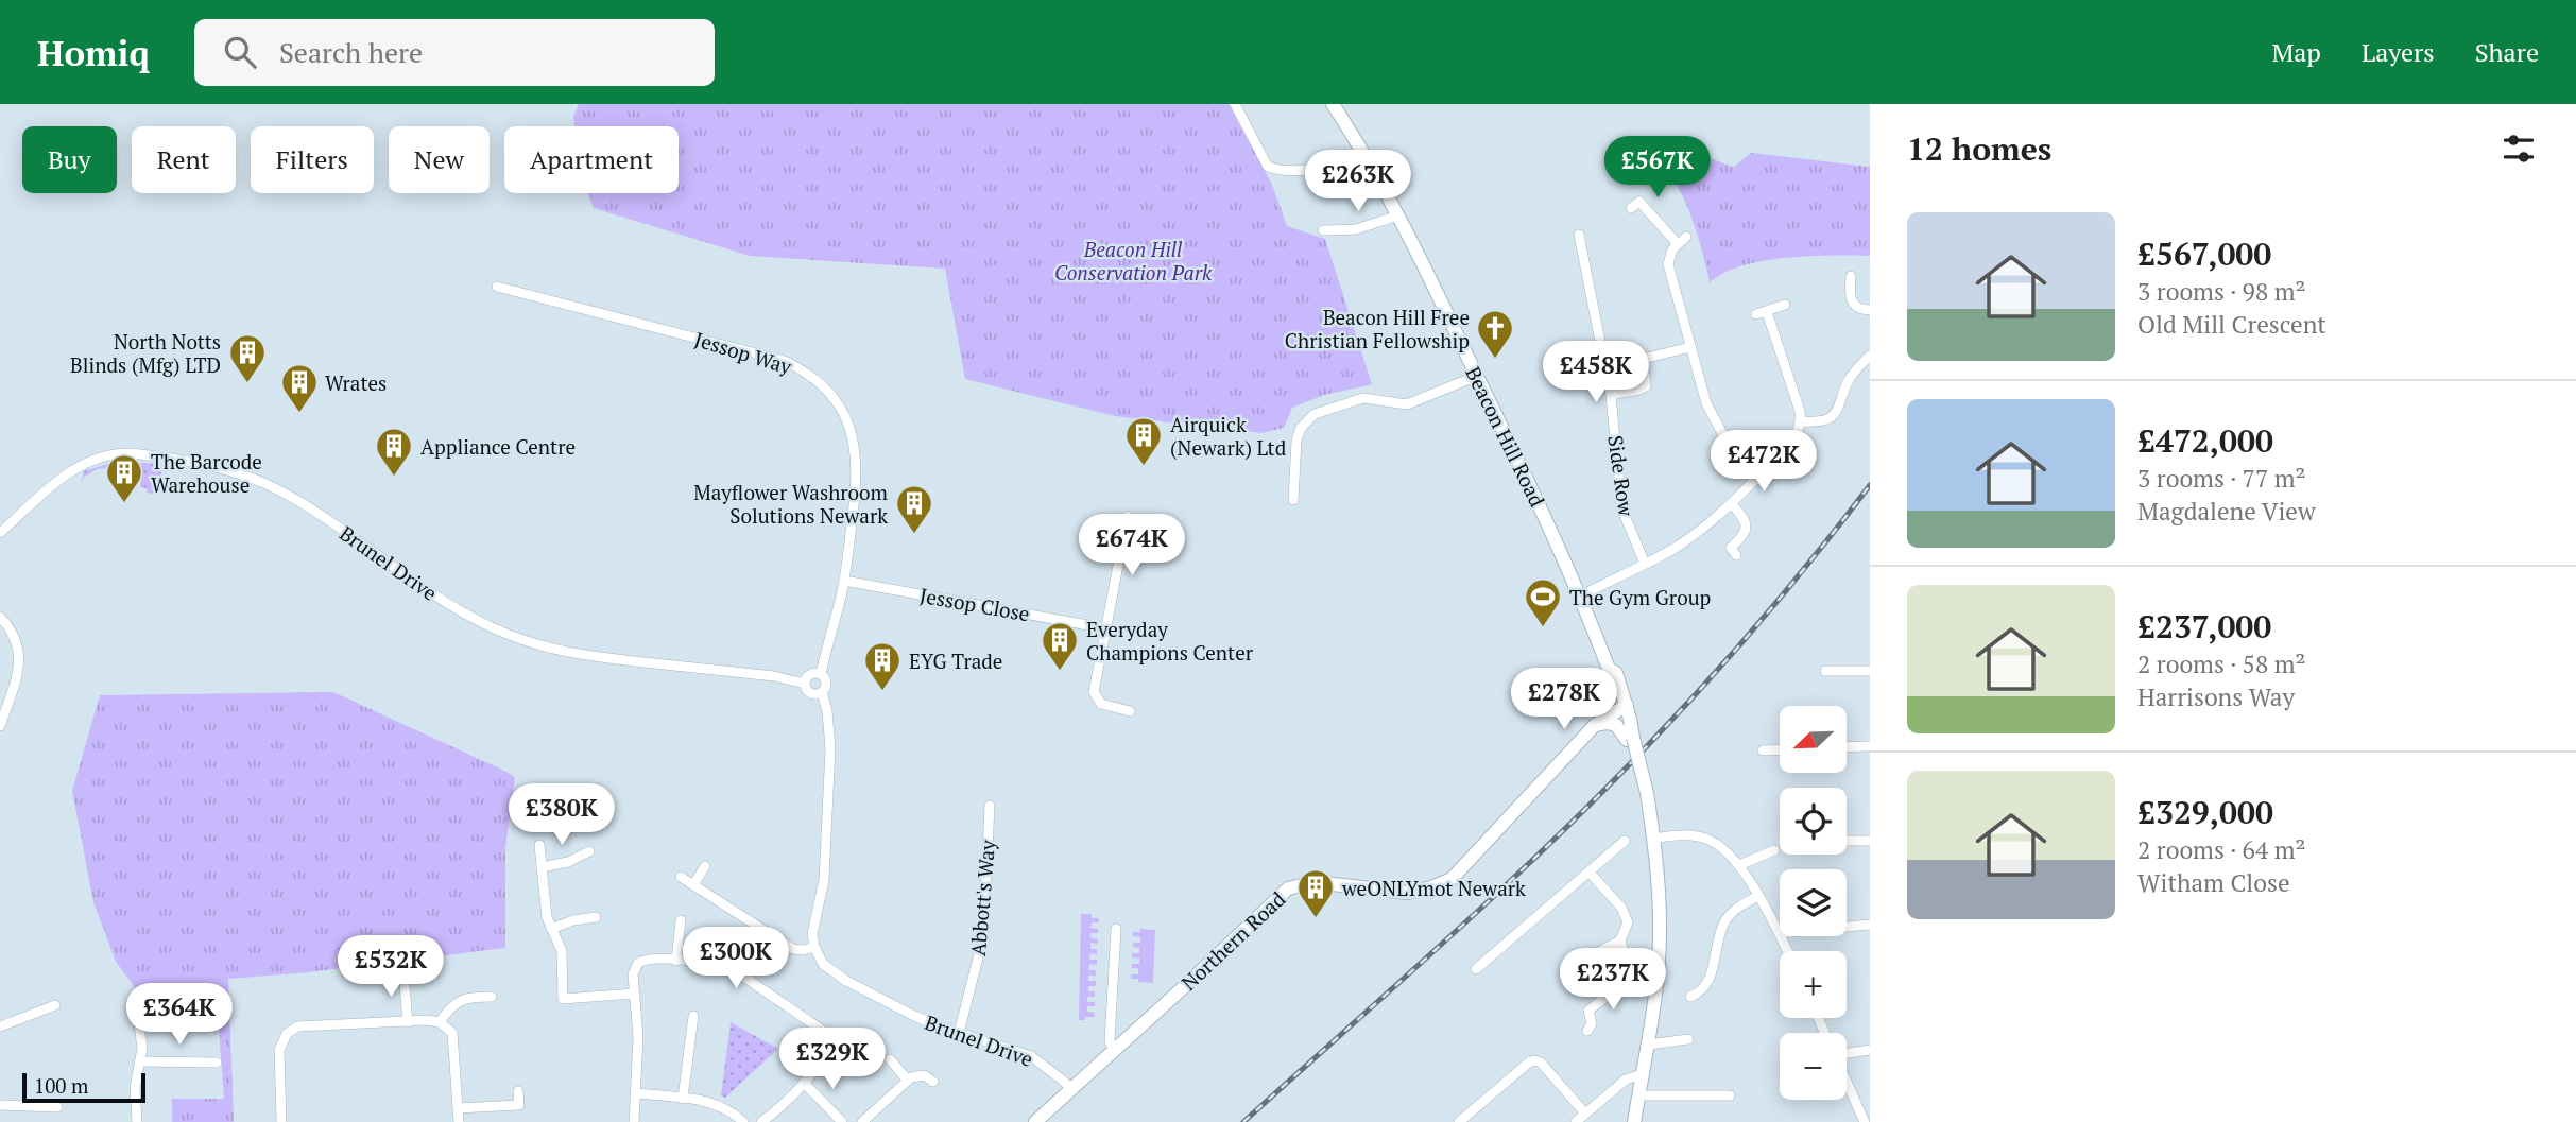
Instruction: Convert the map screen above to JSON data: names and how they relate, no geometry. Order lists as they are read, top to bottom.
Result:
{
  "streets": {
    "street": [
      "Jessop Way",
      "Beacon Hill Road",
      "Side Row",
      "Brunel Drive",
      "Jessop Close",
      "Abbott's Way",
      "Northern Road"
    ]
  },
  "crossings": [
    ["Jessop Way", "Brunel Drive"],
    ["Jessop Way", "Jessop Close"],
    ["Beacon Hill Road", "Northern Road"],
    ["Brunel Drive", "Abbott's Way"],
    ["Brunel Drive", "Northern Road"]
  ],
  "parks": ["Beacon Hill Conservation Park"],
  "places": {
    "church": ["Beacon Hill Free Christian Fellowship"],
    "building": [
      "North Notts Blinds (Mfg) LTD",
      "Wrates",
      "Airquick (Newark) Ltd",
      "Appliance Centre",
      "The Barcode Warehouse",
      "Mayflower Washroom Solutions Newark",
      "Everyday Champions Center",
      "EYG Trade",
      "weONLYmot Newark"
    ],
    "sports": ["The Gym Group"]
  },
  "scale_bar": "100 m",
  "north": "bottom left",
  "page": {
    "header": "Homiq",
    "search": "Search here",
    "nav": ["Map", "Layers", "Share"],
    "heading": "12 homes",
    "chip": [
      "Buy",
      "Rent",
      "Filters",
      "New",
      "Apartment"
    ],
    "price": [
      "£567K",
      "£263K",
      "£458K",
      "£472K",
      "£674K",
      "£278K",
      "£380K",
      "£300K",
      "£532K",
      "£237K",
      "£364K",
      "£329K"
    ],
    "list": [
      {
        "name": "£567,000",
        "note": "3 rooms · 98 m² · Old Mill Crescent"
      },
      {
        "name": "£472,000",
        "note": "3 rooms · 77 m² · Magdalene View"
      },
      {
        "name": "£237,000",
        "note": "2 rooms · 58 m² · Harrisons Way"
      },
      {
        "name": "£329,000",
        "note": "2 rooms · 64 m² · Witham Close"
      }
    ],
    "map_buttons": ["+", "−"],
    "scale": "100 m"
  }
}
